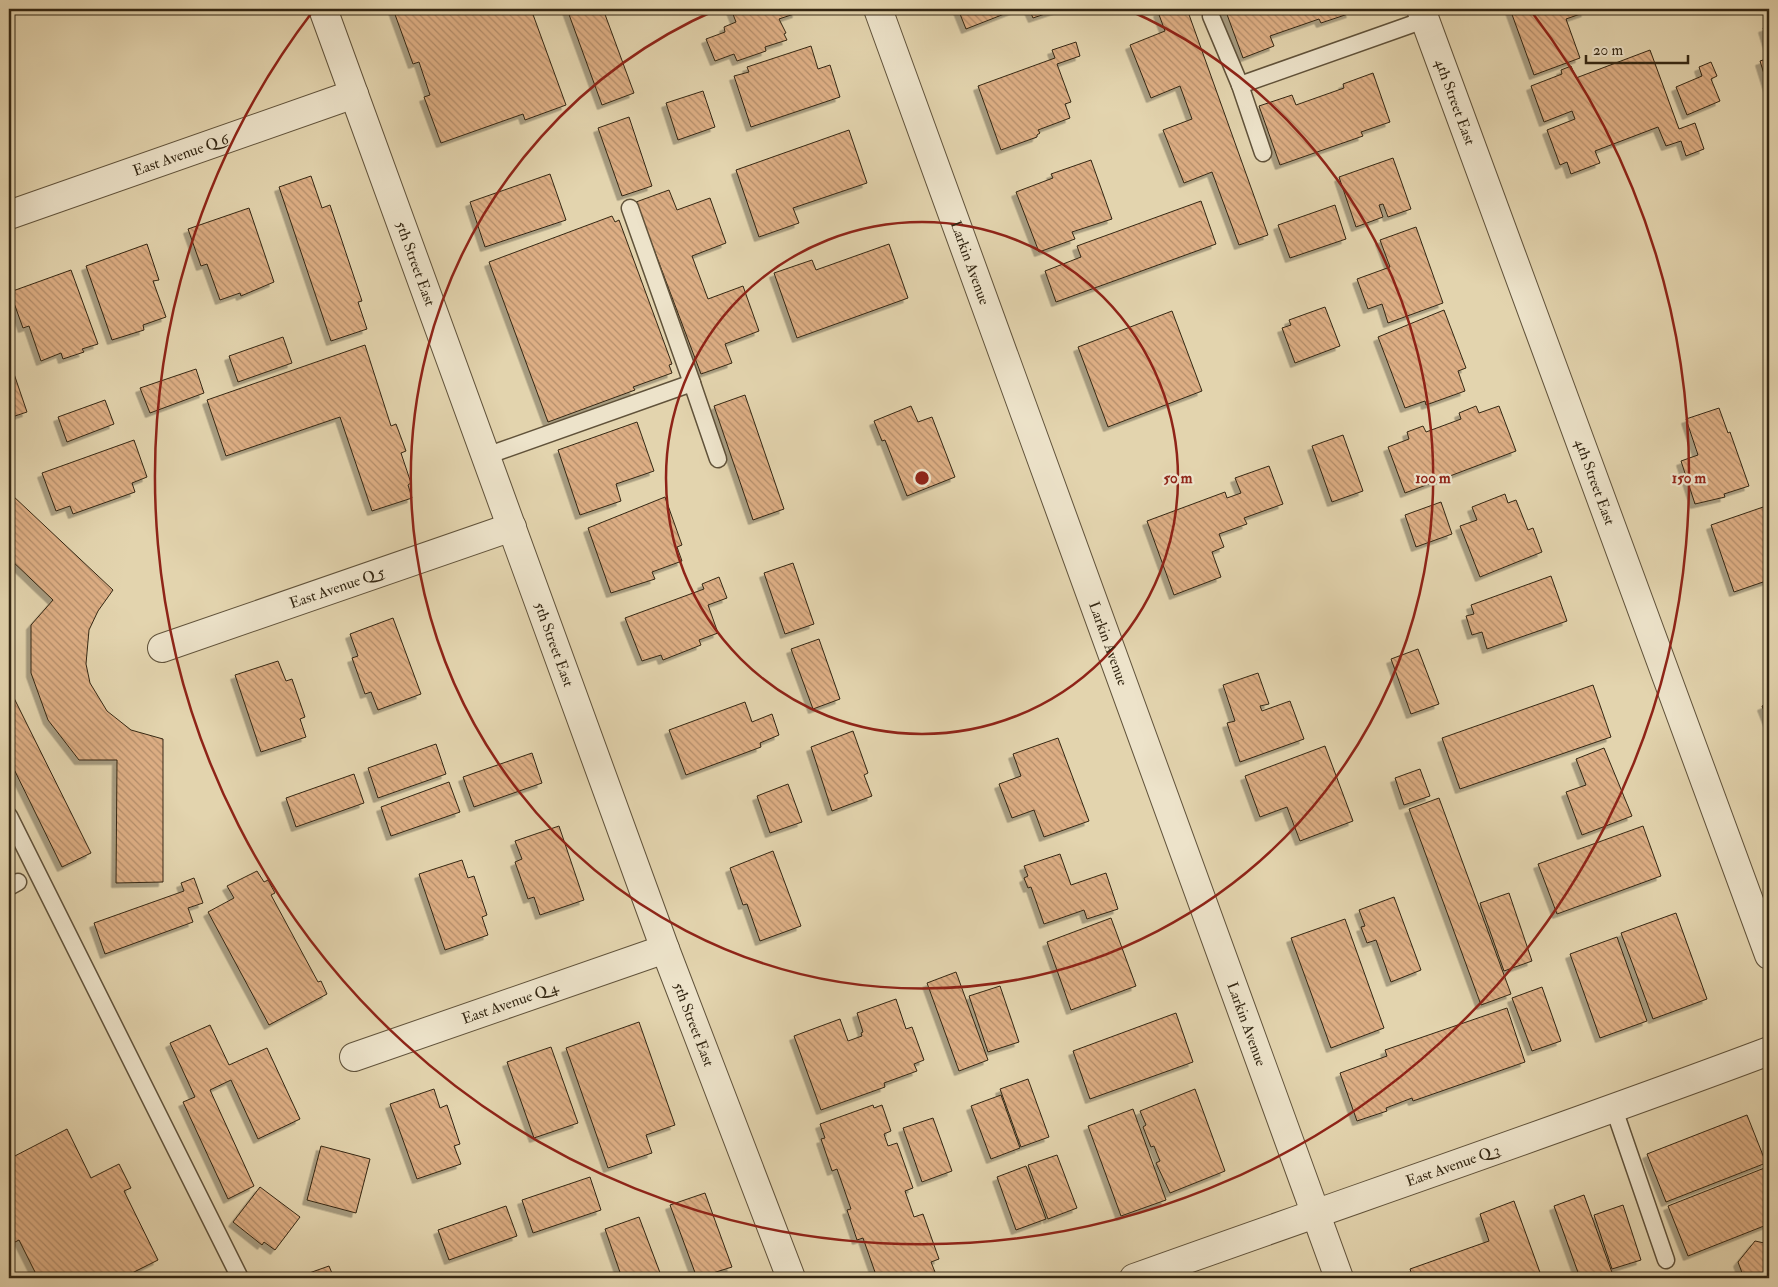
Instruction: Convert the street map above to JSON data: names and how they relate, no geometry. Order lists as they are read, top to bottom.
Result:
{
  "streets": {
    "street": [
      "4th Street East",
      "East Avenue Q 6",
      "Larkin Avenue",
      "5th Street East",
      "East Avenue Q 5",
      "East Avenue Q 4",
      "East Avenue Q 3"
    ]
  },
  "crossings": [
    ["East Avenue Q 6", "5th Street East"],
    ["Larkin Avenue", "East Avenue Q 3"],
    ["5th Street East", "East Avenue Q 5"],
    ["5th Street East", "East Avenue Q 4"]
  ],
  "scale_bar": "20 m",
  "rings": ["50 m", "100 m", "150 m"]
}
